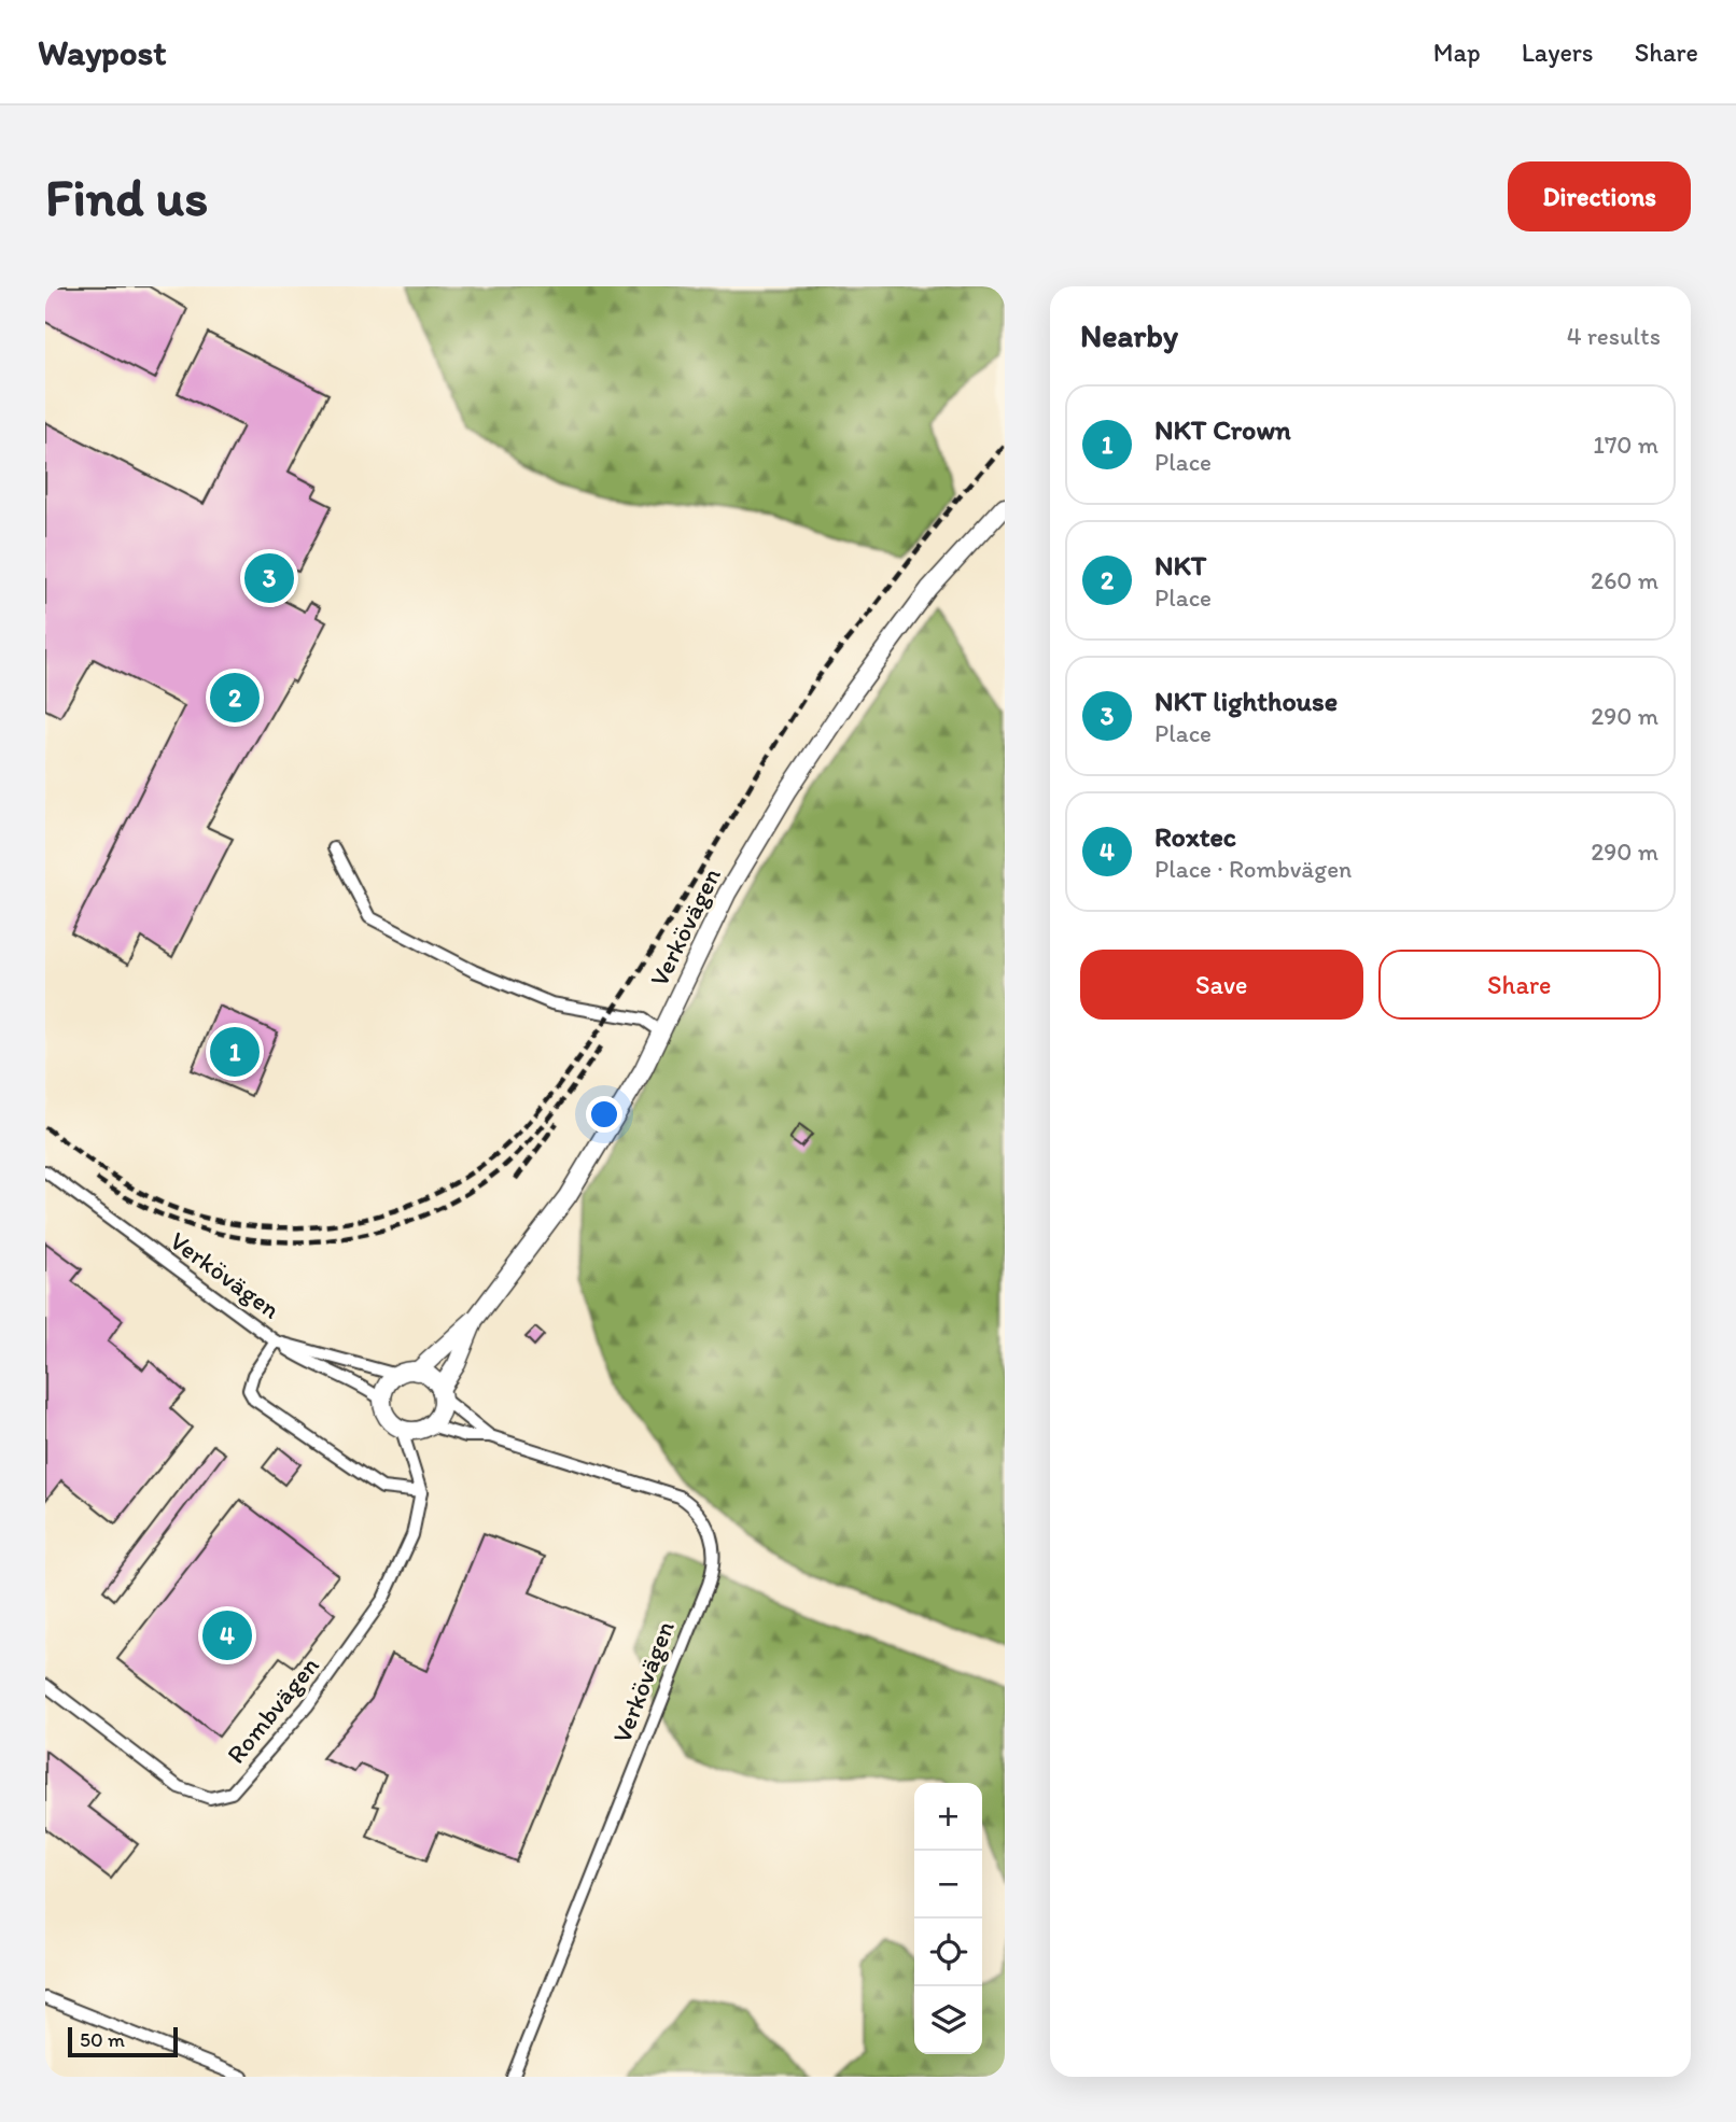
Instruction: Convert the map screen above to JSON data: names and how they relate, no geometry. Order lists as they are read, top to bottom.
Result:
{
  "streets": {
    "main road": ["Verkövägen"],
    "street": ["Rombvägen"]
  },
  "scale_bar": "50 m",
  "page": {
    "header": "Waypost",
    "nav": ["Map", "Layers", "Share"],
    "buttons": [
      "Directions",
      ["Save", "Share"]
    ],
    "title": "Find us",
    "heading": ["Nearby", "4 results"],
    "list": [
      {
        "mark": "1",
        "name": "NKT Crown",
        "note": "Place",
        "value": "170 m"
      },
      {
        "mark": "2",
        "name": "NKT",
        "note": "Place",
        "value": "260 m"
      },
      {
        "mark": "3",
        "name": "NKT lighthouse",
        "note": "Place",
        "value": "290 m"
      },
      {
        "mark": "4",
        "name": "Roxtec",
        "note": "Place · Rombvägen",
        "value": "290 m"
      }
    ],
    "pins": [
      "3",
      "2",
      "1",
      "4"
    ],
    "map_buttons": ["+", "−"],
    "scale": "50 m"
  }
}
